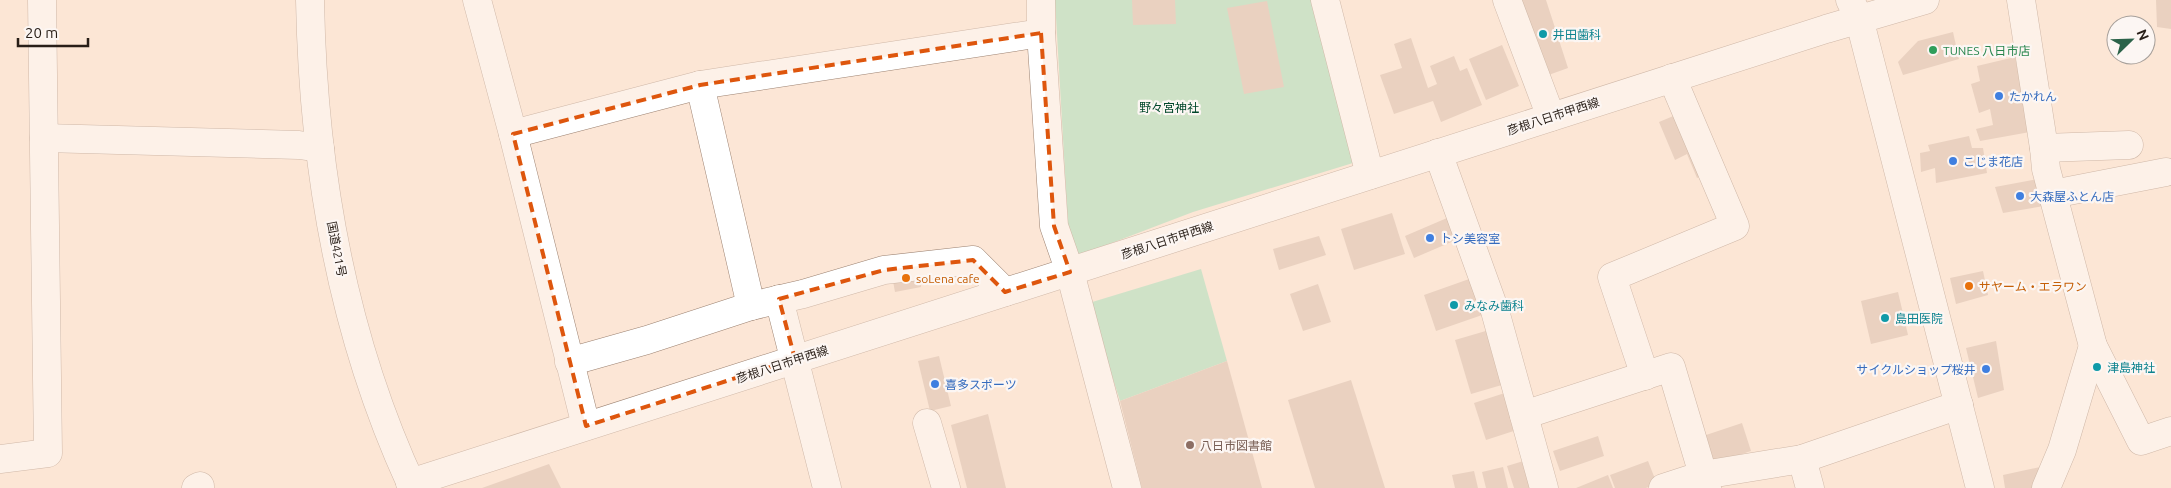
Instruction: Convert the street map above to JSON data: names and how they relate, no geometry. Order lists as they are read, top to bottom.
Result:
{
  "streets": {
    "main road": ["彦根八日市甲西線", "国道421号"]
  },
  "crossings": [
    ["彦根八日市甲西線", "国道421号"]
  ],
  "parks": ["野々宮神社"],
  "places": [
    "井田歯科",
    "TUNES 八日市店",
    "たかれん",
    "こじま花店",
    "大森屋ふとん店",
    "トシ美容室",
    "soLena cafe",
    "サヤーム・エラワン",
    "みなみ歯科",
    "島田医院",
    "津島神社",
    "サイクルショップ桜井",
    "喜多スポーツ",
    "八日市図書館"
  ],
  "scale_bar": "20 m",
  "north": "top right"
}
